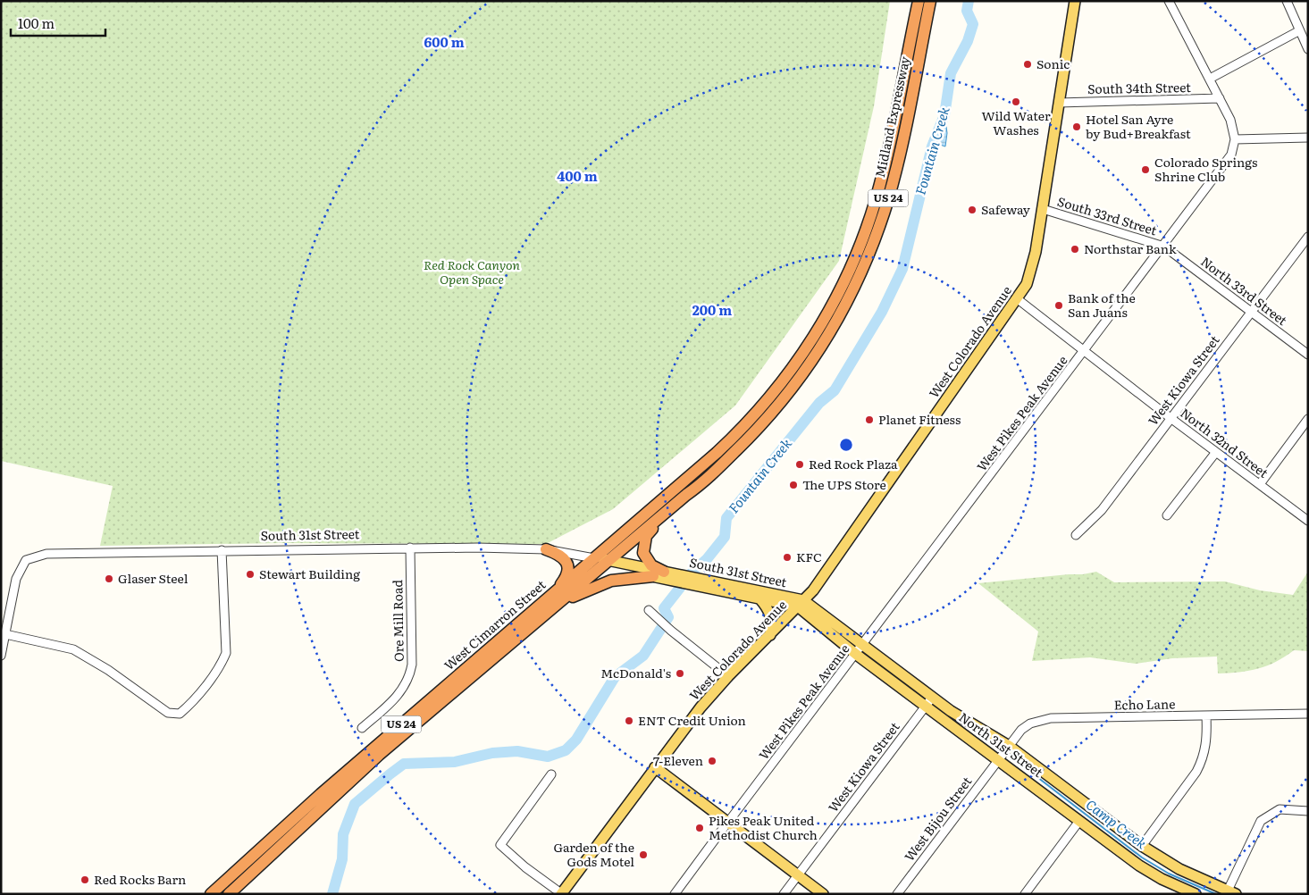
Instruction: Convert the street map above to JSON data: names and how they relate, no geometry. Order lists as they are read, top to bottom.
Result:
{
  "streets": {
    "highway": ["Midland Expressway", "US 24", "West Cimarron Street"],
    "main road": ["West Colorado Avenue", "South 31st Street", "North 31st Street"],
    "street": [
      "South 34th Street",
      "South 33rd Street",
      "North 33rd Street",
      "West Kiowa Street",
      "West Pikes Peak Avenue",
      "North 32nd Street",
      "Ore Mill Road",
      "Echo Lane",
      "West Bijou Street"
    ]
  },
  "crossings": [
    ["South 34th Street", "West Colorado Avenue"],
    ["Midland Expressway", "West Cimarron Street"],
    ["South 33rd Street", "North 33rd Street"],
    ["South 33rd Street", "West Colorado Avenue"],
    ["South 33rd Street", "West Pikes Peak Avenue"],
    ["North 33rd Street", "West Kiowa Street"],
    ["North 33rd Street", "West Pikes Peak Avenue"],
    ["West Colorado Avenue", "North 32nd Street"],
    ["West Colorado Avenue", "South 31st Street"],
    ["West Colorado Avenue", "North 31st Street"],
    ["West Kiowa Street", "North 32nd Street"],
    ["West Kiowa Street", "North 31st Street"],
    ["West Pikes Peak Avenue", "North 32nd Street"],
    ["West Pikes Peak Avenue", "South 31st Street"],
    ["West Pikes Peak Avenue", "North 31st Street"],
    ["South 31st Street", "Ore Mill Road"],
    ["South 31st Street", "West Cimarron Street"],
    ["South 31st Street", "North 31st Street"],
    ["Echo Lane", "North 31st Street"],
    ["Echo Lane", "West Bijou Street"],
    ["North 31st Street", "West Bijou Street"]
  ],
  "water": ["Fountain Creek", "Camp Creek"],
  "parks": ["Red Rock Canyon Open Space"],
  "places": [
    "Sonic",
    "Wild Water Washes",
    "Hotel San Ayre by Bud+Breakfast",
    "Colorado Springs Shrine Club",
    "Safeway",
    "Northstar Bank",
    "Bank of the San Juans",
    "Planet Fitness",
    "Red Rock Plaza",
    "The UPS Store",
    "KFC",
    "Stewart Building",
    "Glaser Steel",
    "McDonald's",
    "ENT Credit Union",
    "7-Eleven",
    "Pikes Peak United Methodist Church",
    "Garden of the Gods Motel",
    "Red Rocks Barn"
  ],
  "scale_bar": "100 m",
  "rings": ["600 m", "400 m", "200 m"]
}
